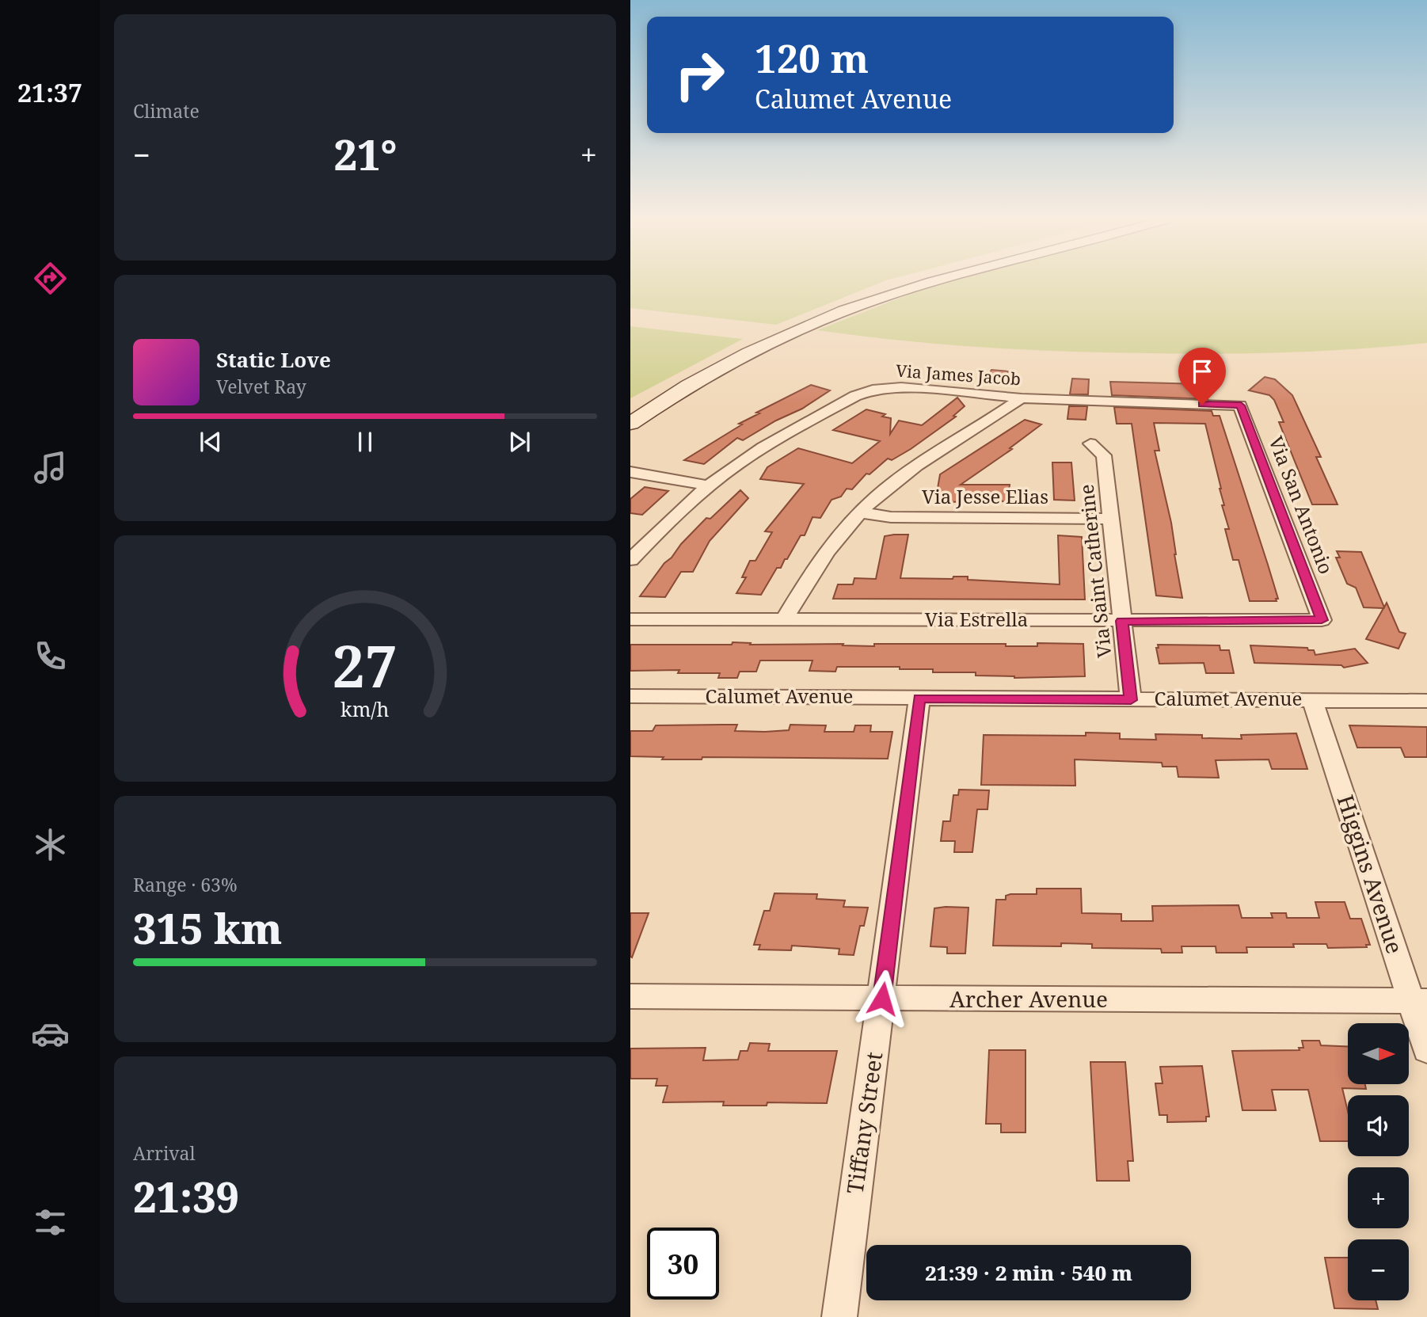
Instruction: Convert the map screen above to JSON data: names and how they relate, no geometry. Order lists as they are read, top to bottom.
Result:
{
  "streets": {
    "street": [
      "Via James Jacob",
      "Via Jesse Elias",
      "Via San Antonio",
      "Via Saint Catherine",
      "Via Estrella",
      "Calumet Avenue",
      "Higgins Avenue",
      "Archer Avenue",
      "Tiffany Street"
    ]
  },
  "crossings": [
    ["Via James Jacob", "Via San Antonio"],
    ["Via Jesse Elias", "Via Saint Catherine"],
    ["Via San Antonio", "Via Estrella"],
    ["Via Saint Catherine", "Via Estrella"],
    ["Via Saint Catherine", "Calumet Avenue"],
    ["Calumet Avenue", "Higgins Avenue"],
    ["Calumet Avenue", "Tiffany Street"],
    ["Higgins Avenue", "Archer Avenue"],
    ["Archer Avenue", "Tiffany Street"]
  ],
  "north": "right",
  "page": {
    "tabs": "21:37",
    "tile": [
      "Climate",
      ["Range · 63%", "315 km"],
      ["Arrival", "21:39"]
    ],
    "turn": ["120 m", "Calumet Avenue"],
    "heat": ["−", "21°", "+"],
    "song": ["Static Love", "Velvet Ray"],
    "map_buttons": ["+", "−"],
    "limit": "30",
    "trip": "21:39 · 2 min · 540 m",
    "gauge": ["27", "km/h"]
  }
}
